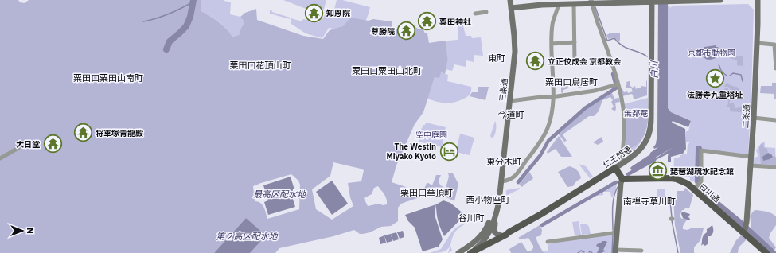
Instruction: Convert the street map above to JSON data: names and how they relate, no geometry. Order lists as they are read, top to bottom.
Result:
{
  "streets": {
    "main road": ["仁王門通", "白川通"],
    "street": ["三条通", "二条通"]
  },
  "crossings": [
    ["三条通", "仁王門通"],
    ["二条通", "白川通"]
  ],
  "districts": [
    "東町",
    "粟田口花頂山町",
    "粟田口粟田山北町",
    "粟田口粟田山南町",
    "粟田口鳥居町",
    "今道町",
    "東分木町",
    "粟田口華頂町",
    "西小物座町",
    "南禅寺草川町",
    "谷川町"
  ],
  "water": ["白川", "最高区配水地", "第２高区配水地"],
  "parks": ["京都市動物園", "無鄰菴", "空中庭園"],
  "places": {
    "temple": [
      "知恩院",
      "粟田神社",
      "尊勝院",
      "立正佼成会 京都教会",
      "将軍塚青龍殿",
      "大日堂"
    ],
    "place": ["法勝寺九重塔址"],
    "hotel": ["The Westin Miyako Kyoto"],
    "museum": ["琵琶湖疏水記念館"]
  },
  "north": "right"
}
